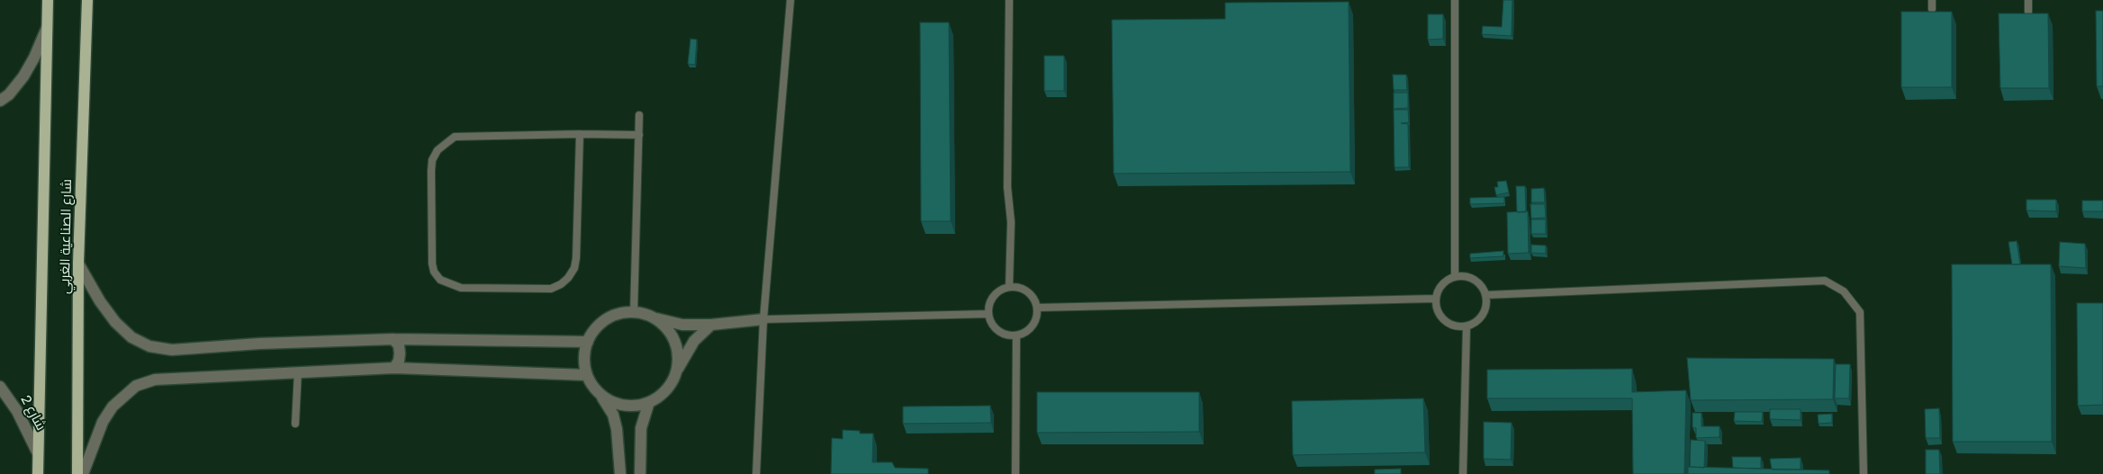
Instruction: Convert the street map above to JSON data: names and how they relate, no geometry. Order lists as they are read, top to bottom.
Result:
{
  "streets": {
    "main road": ["شارع الصناعية الغربي"],
    "street": ["شارع 2"]
  },
  "crossings": [
    ["شارع الصناعية الغربي", "شارع 2"]
  ]
}
